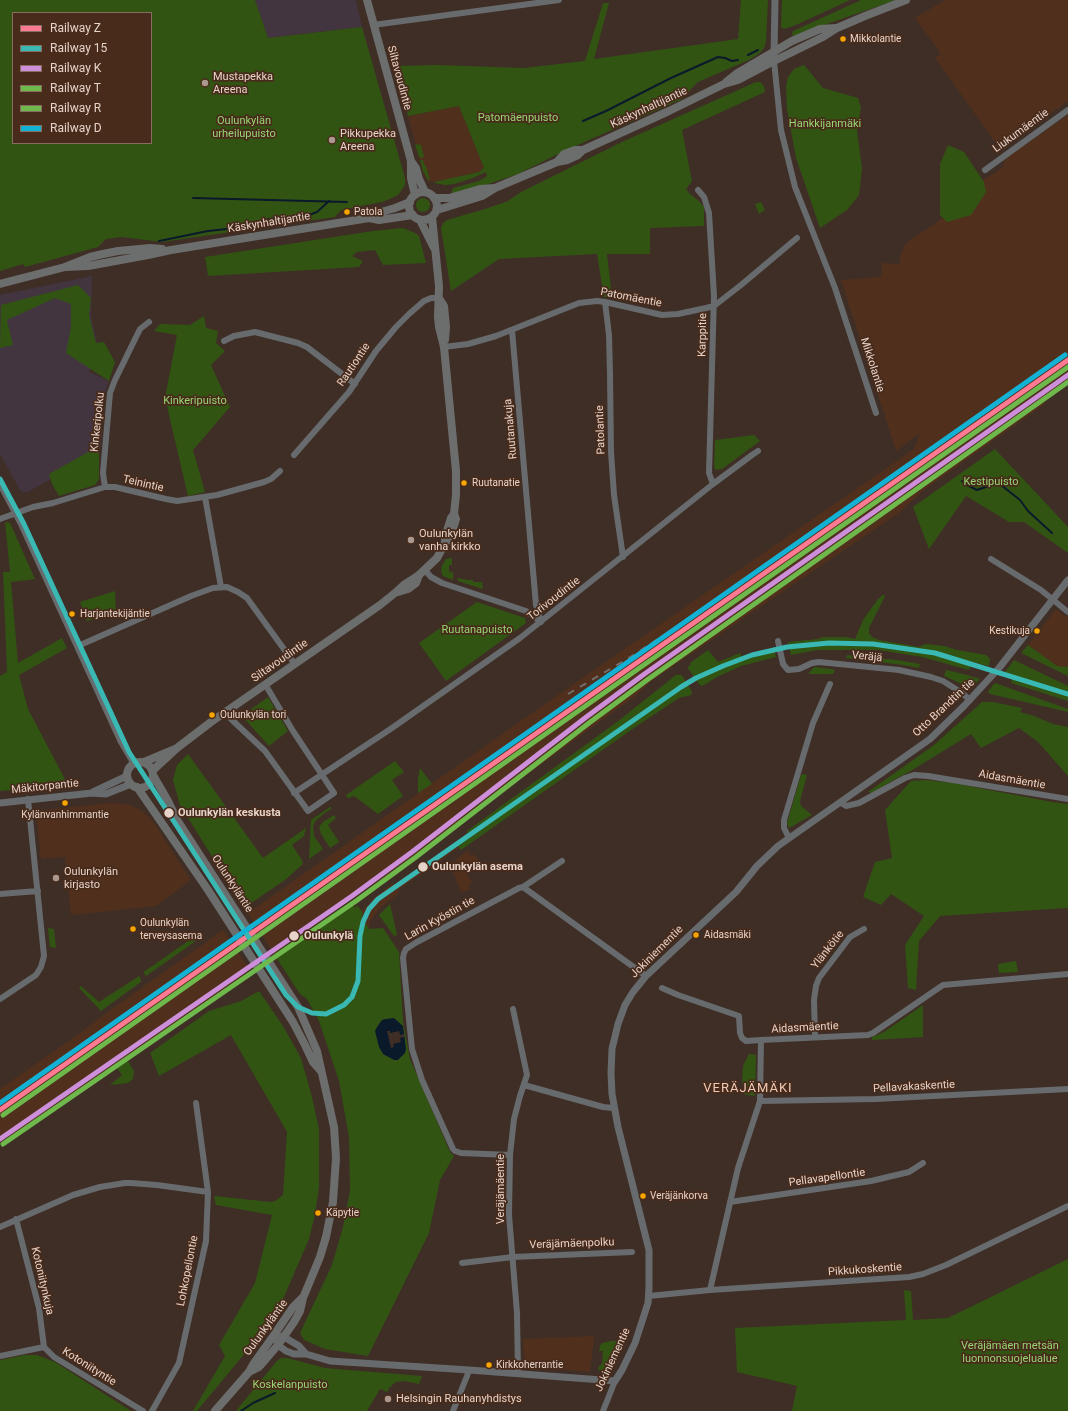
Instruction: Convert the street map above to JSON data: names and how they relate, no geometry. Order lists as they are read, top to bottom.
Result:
{
  "streets": {
    "main road": ["Siltavoudintie", "Käskynhaltijantie", "Oulunkyläntie"],
    "street": [
      "Liukumäentie",
      "Patomäentie",
      "Karppitie",
      "Rautiontie",
      "Mikkolantie",
      "Kinkeripolku",
      "Ruutanakuja",
      "Patolantie",
      "Teinintie",
      "Torivoudintie",
      "Veräjä",
      "Otto Brandtin tie",
      "Aidasmäentie",
      "Mäkitorpantie",
      "Larin Kyöstin tie",
      "Ylänkötie",
      "Jokiniementie",
      "Pellavakaskentie",
      "Pellavapellontie",
      "Veräjämäentie",
      "Veräjämäenpolku",
      "Pikkukoskentie",
      "Lohkopellontie",
      "Kotoniitynkuja",
      "Kotoniityntie"
    ]
  },
  "crossings": [
    ["Siltavoudintie", "Käskynhaltijantie"],
    ["Siltavoudintie", "Patomäentie"],
    ["Siltavoudintie", "Rautiontie"],
    ["Siltavoudintie", "Mäkitorpantie"],
    ["Siltavoudintie", "Oulunkyläntie"],
    ["Käskynhaltijantie", "Mikkolantie"],
    ["Patomäentie", "Karppitie"],
    ["Patomäentie", "Ruutanakuja"],
    ["Patomäentie", "Patolantie"],
    ["Karppitie", "Torivoudintie"],
    ["Kinkeripolku", "Teinintie"],
    ["Ruutanakuja", "Torivoudintie"],
    ["Patolantie", "Torivoudintie"],
    ["Veräjä", "Otto Brandtin tie"],
    ["Otto Brandtin tie", "Aidasmäentie"],
    ["Otto Brandtin tie", "Jokiniementie"],
    ["Aidasmäentie", "Ylänkötie"],
    ["Aidasmäentie", "Pellavakaskentie"],
    ["Aidasmäentie", "Pellavapellontie"],
    ["Aidasmäentie", "Pikkukoskentie"],
    ["Mäkitorpantie", "Oulunkyläntie"],
    ["Larin Kyöstin tie", "Veräjämäentie"],
    ["Jokiniementie", "Pikkukoskentie"],
    ["Veräjämäentie", "Veräjämäenpolku"],
    ["Kotoniitynkuja", "Kotoniityntie"]
  ],
  "districts": ["VERÄJÄMÄKI"],
  "parks": [
    "Patomäenpuisto",
    "Oulunkylän urheilupuisto",
    "Hankkijanmäki",
    "Kinkeripuisto",
    "Kestipuisto",
    "Ruutanapuisto",
    "Veräjämäen metsän luonnonsuojelualue",
    "Koskelanpuisto"
  ],
  "places": [
    "Mikkolantie",
    "Mustapekka Areena",
    "Pikkupekka Areena",
    "Patola",
    "Ruutanatie",
    "Oulunkylän vanha kirkko",
    "Harjantekijäntie",
    "Kestikuja",
    "Oulunkylän tori",
    "Kylänvanhimmantie",
    "Oulunkylän keskusta",
    "Oulunkylän asema",
    "Oulunkylän kirjasto",
    "Oulunkylän terveysasema",
    "Aidasmäki",
    "Oulunkylä",
    "Veräjänkorva",
    "Käpytie",
    "Kirkkoherrantie",
    "Helsingin Rauhanyhdistys"
  ],
  "lines": [
    "rail line D",
    "rail line Z",
    "rail line R",
    "rail line K",
    "rail line T",
    "rail line 15"
  ],
  "legend": [
    "Railway Z",
    "Railway 15",
    "Railway K",
    "Railway T",
    "Railway R",
    "Railway D"
  ]
}
